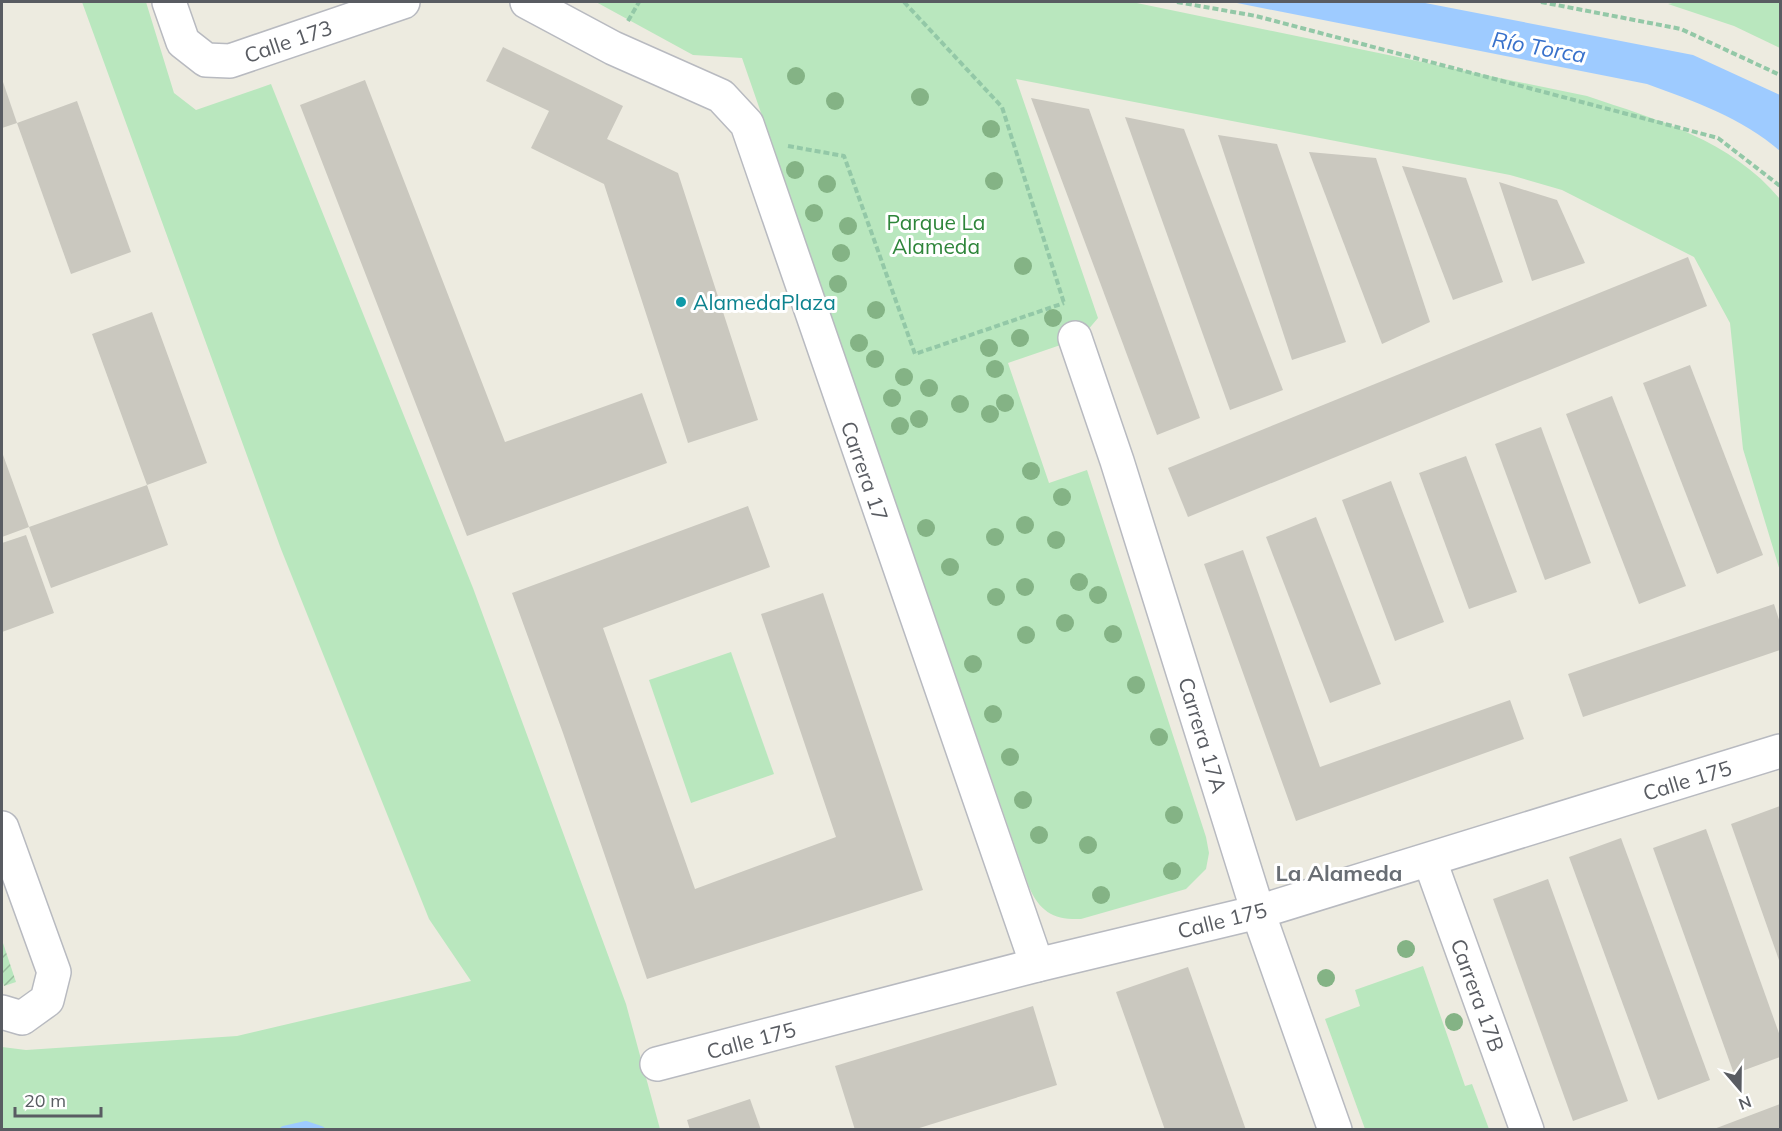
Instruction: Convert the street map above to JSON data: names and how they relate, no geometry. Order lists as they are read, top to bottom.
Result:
{
  "streets": {
    "street": [
      "Calle 173",
      "Carrera 17",
      "Carrera 17A",
      "Calle 175",
      "Carrera 17B"
    ]
  },
  "crossings": [
    ["Carrera 17", "Calle 175"],
    ["Carrera 17A", "Calle 175"],
    ["Calle 175", "Carrera 17B"]
  ],
  "districts": ["La Alameda"],
  "water": ["Río Torca"],
  "parks": ["Parque La Alameda"],
  "places": ["AlamedaPlaza"],
  "scale_bar": "20 m",
  "north": "bottom"
}
